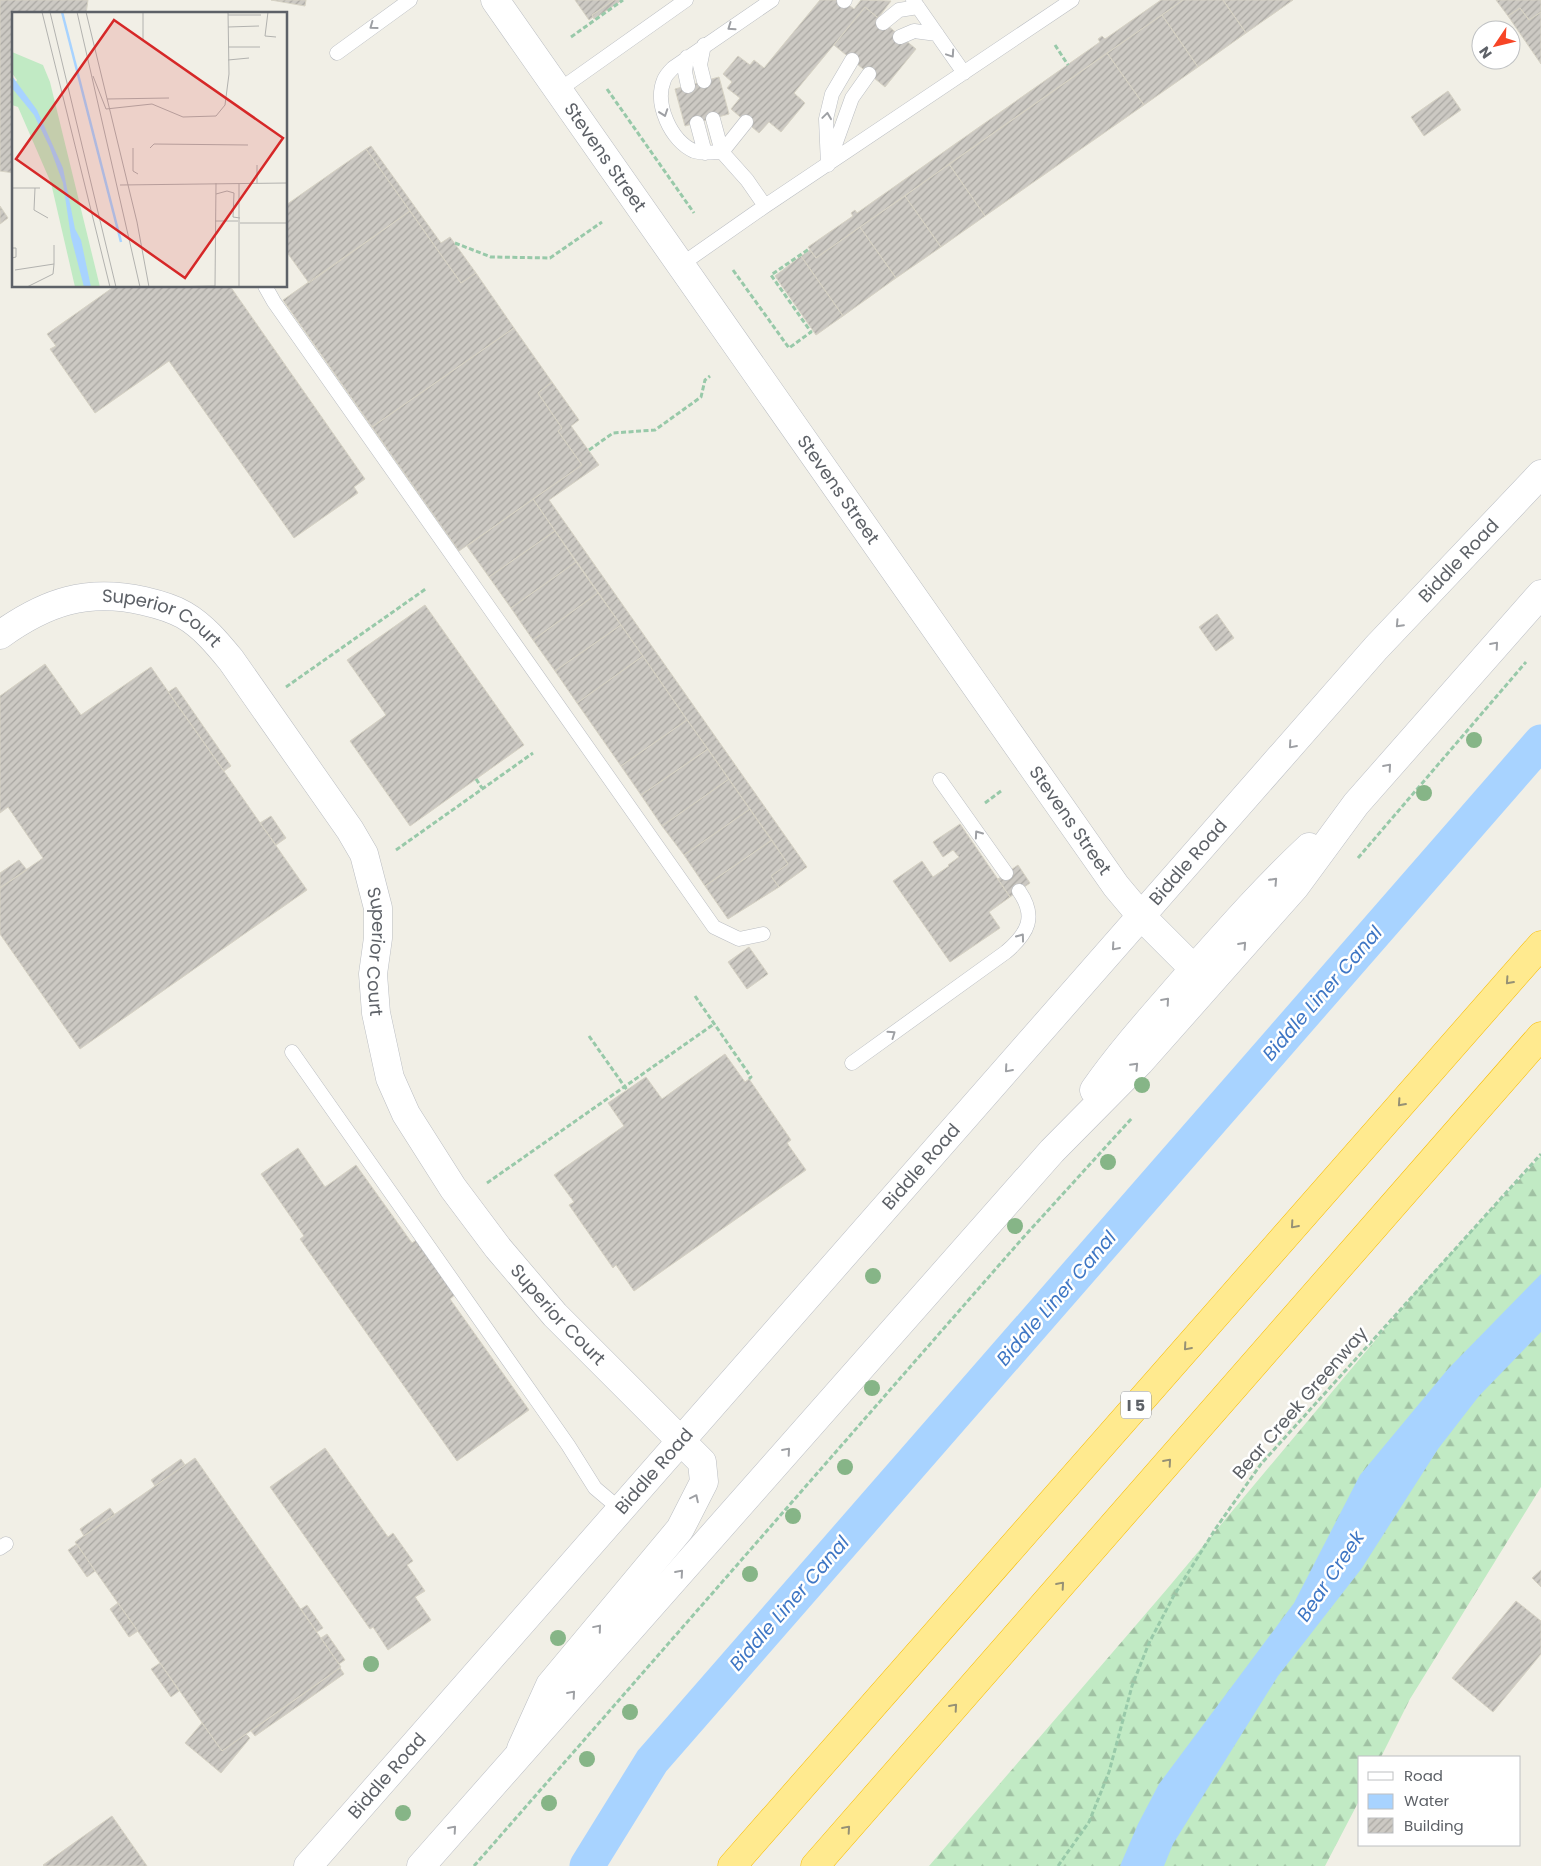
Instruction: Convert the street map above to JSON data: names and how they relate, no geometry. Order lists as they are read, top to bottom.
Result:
{
  "streets": {
    "highway": ["I 5"],
    "main road": ["Stevens Street", "Biddle Road", "Superior Court"],
    "path": ["Bear Creek Greenway"]
  },
  "crossings": [
    ["Stevens Street", "Biddle Road"],
    ["Biddle Road", "Superior Court"]
  ],
  "water": ["Biddle Liner Canal", "Bear Creek"],
  "legend": ["Road", "Water", "Building"],
  "north": "bottom left"
}
